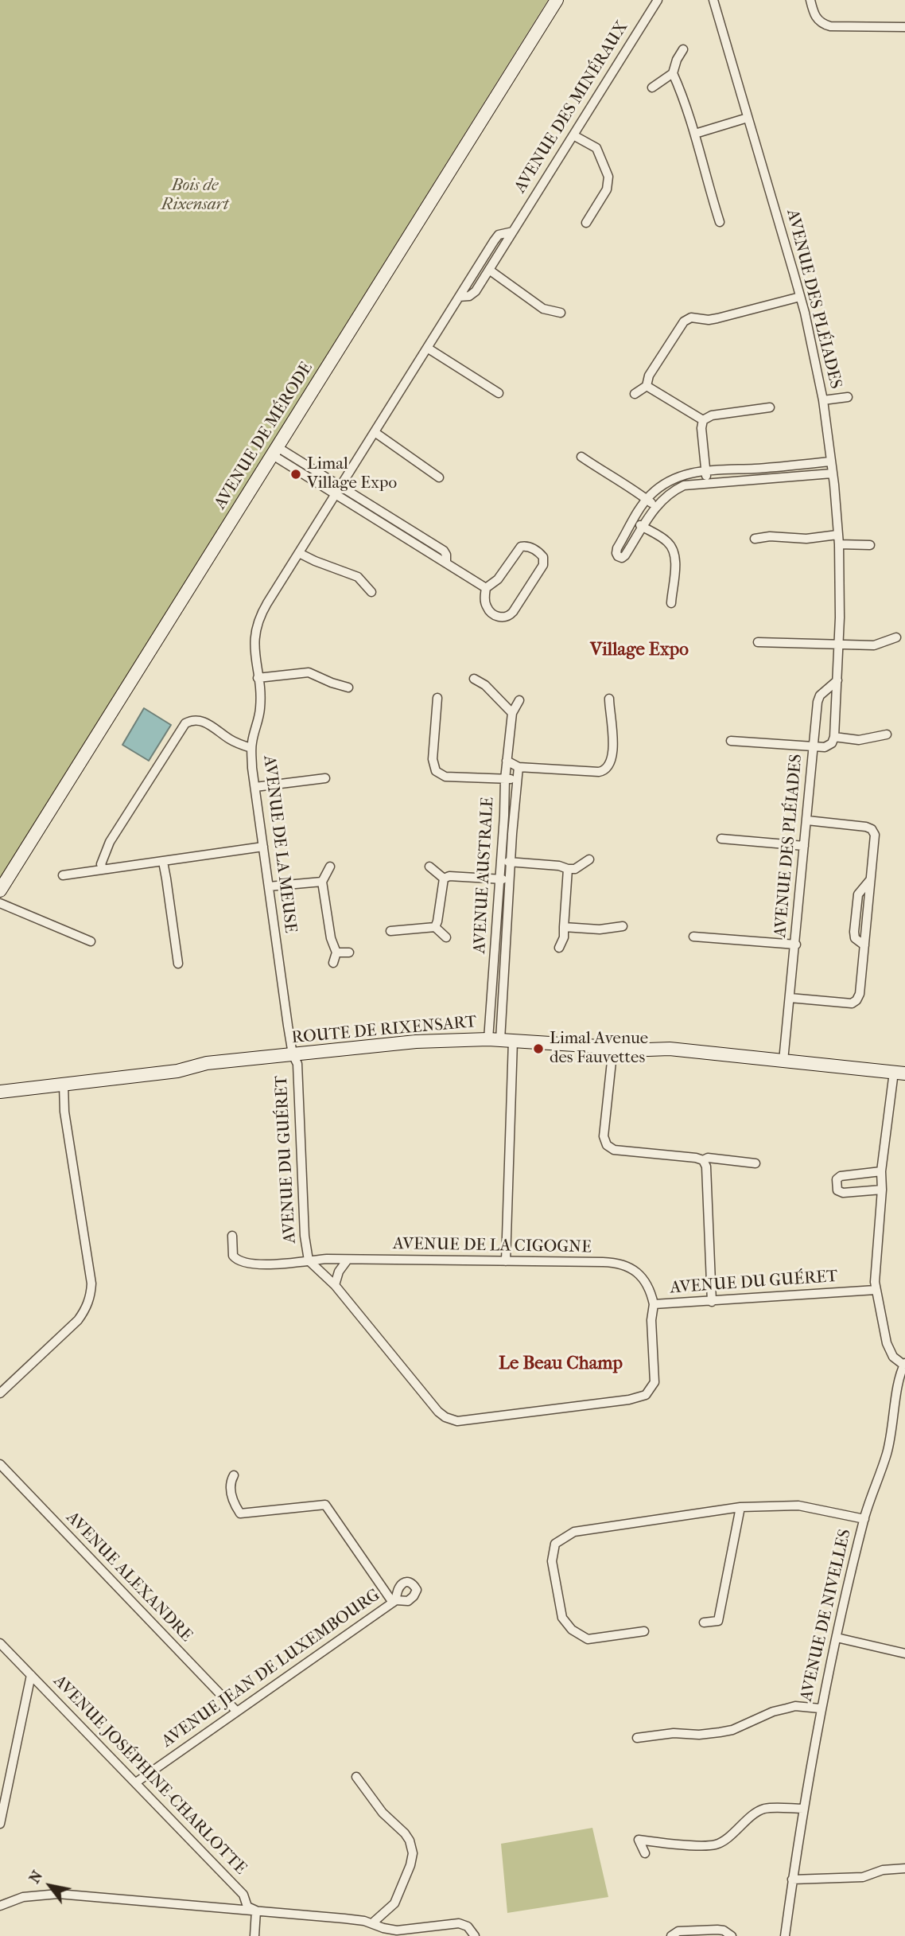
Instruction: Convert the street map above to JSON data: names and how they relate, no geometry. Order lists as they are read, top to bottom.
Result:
{
  "streets": {
    "street": [
      "AVENUE DES MINÉRAUX",
      "AVENUE DES PLÉIADES",
      "AVENUE DE MÉRODE",
      "AVENUE DE LA MEUSE",
      "AVENUE AUSTRALE",
      "ROUTE DE RIXENSART",
      "AVENUE DU GUÉRET",
      "AVENUE DE LA CIGOGNE",
      "AVENUE ALEXANDRE",
      "AVENUE DE NIVELLES",
      "AVENUE JEAN DE LUXEMBOURG",
      "AVENUE JOSÉPHINE-CHARLOTTE"
    ]
  },
  "crossings": [
    ["AVENUE DES MINÉRAUX", "AVENUE DE LA MEUSE"],
    ["AVENUE DES PLÉIADES", "ROUTE DE RIXENSART"],
    ["AVENUE DE LA MEUSE", "ROUTE DE RIXENSART"],
    ["AVENUE DE LA MEUSE", "AVENUE DU GUÉRET"],
    ["AVENUE AUSTRALE", "ROUTE DE RIXENSART"],
    ["ROUTE DE RIXENSART", "AVENUE DU GUÉRET"],
    ["AVENUE DU GUÉRET", "AVENUE DE LA CIGOGNE"],
    ["AVENUE ALEXANDRE", "AVENUE JEAN DE LUXEMBOURG"],
    ["AVENUE JEAN DE LUXEMBOURG", "AVENUE JOSÉPHINE-CHARLOTTE"]
  ],
  "districts": ["Village Expo", "Le Beau Champ"],
  "parks": ["Bois de Rixensart"],
  "places": ["Limal Village Expo", "Limal Avenue des Fauvettes"],
  "north": "top left"
}
